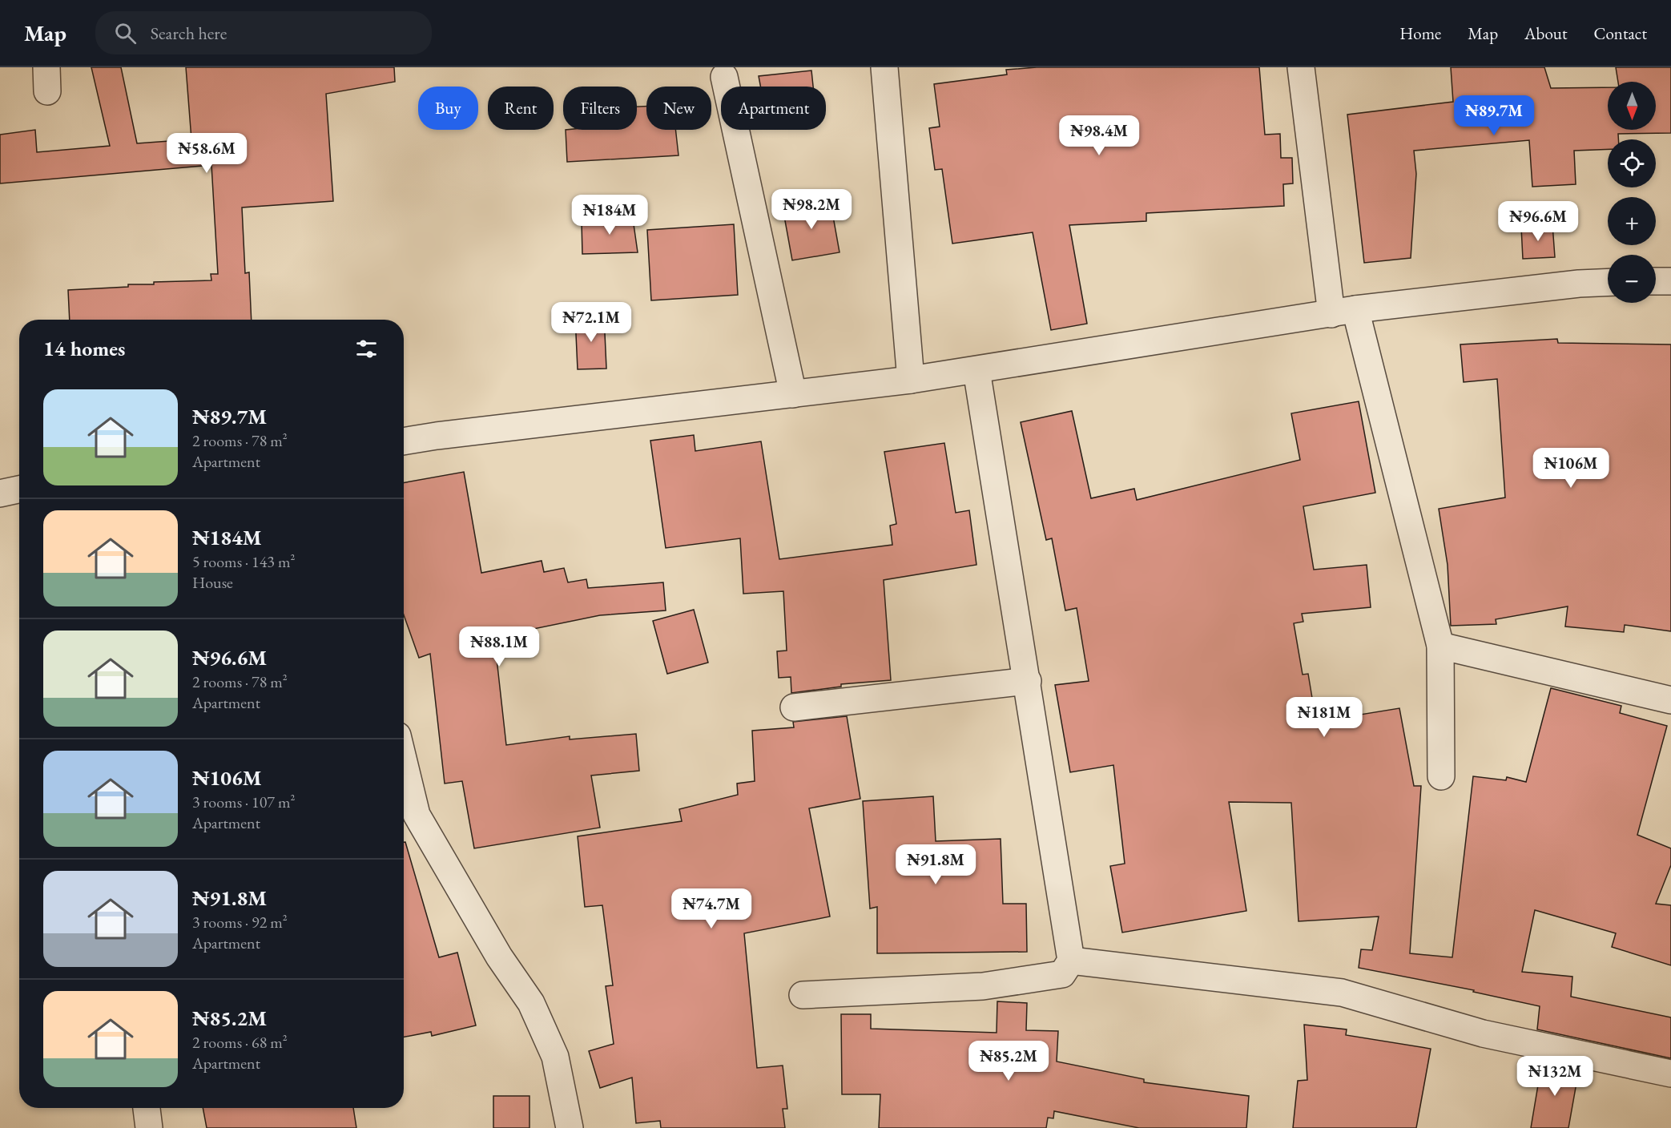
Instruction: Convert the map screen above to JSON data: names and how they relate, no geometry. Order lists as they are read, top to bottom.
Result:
{
  "north": "bottom",
  "page": {
    "header": "Map",
    "search": "Search here",
    "nav": [
      "Home",
      "Map",
      "About",
      "Contact"
    ],
    "map_buttons": ["+", "−"],
    "chip": [
      "Buy",
      "Rent",
      "Filters",
      "New",
      "Apartment"
    ],
    "price": [
      "₦89.7M",
      "₦98.4M",
      "₦58.6M",
      "₦98.2M",
      "₦184M",
      "₦96.6M",
      "₦72.1M",
      "₦106M",
      "₦88.1M",
      "₦181M",
      "₦91.8M",
      "₦74.7M",
      "₦85.2M",
      "₦132M"
    ],
    "heading": "14 homes",
    "list": [
      {
        "name": "₦89.7M",
        "note": "2 rooms · 78 m² · Apartment"
      },
      {
        "name": "₦184M",
        "note": "5 rooms · 143 m² · House"
      },
      {
        "name": "₦96.6M",
        "note": "2 rooms · 78 m² · Apartment"
      },
      {
        "name": "₦106M",
        "note": "3 rooms · 107 m² · Apartment"
      },
      {
        "name": "₦91.8M",
        "note": "3 rooms · 92 m² · Apartment"
      },
      {
        "name": "₦85.2M",
        "note": "2 rooms · 68 m² · Apartment"
      }
    ]
  }
}
